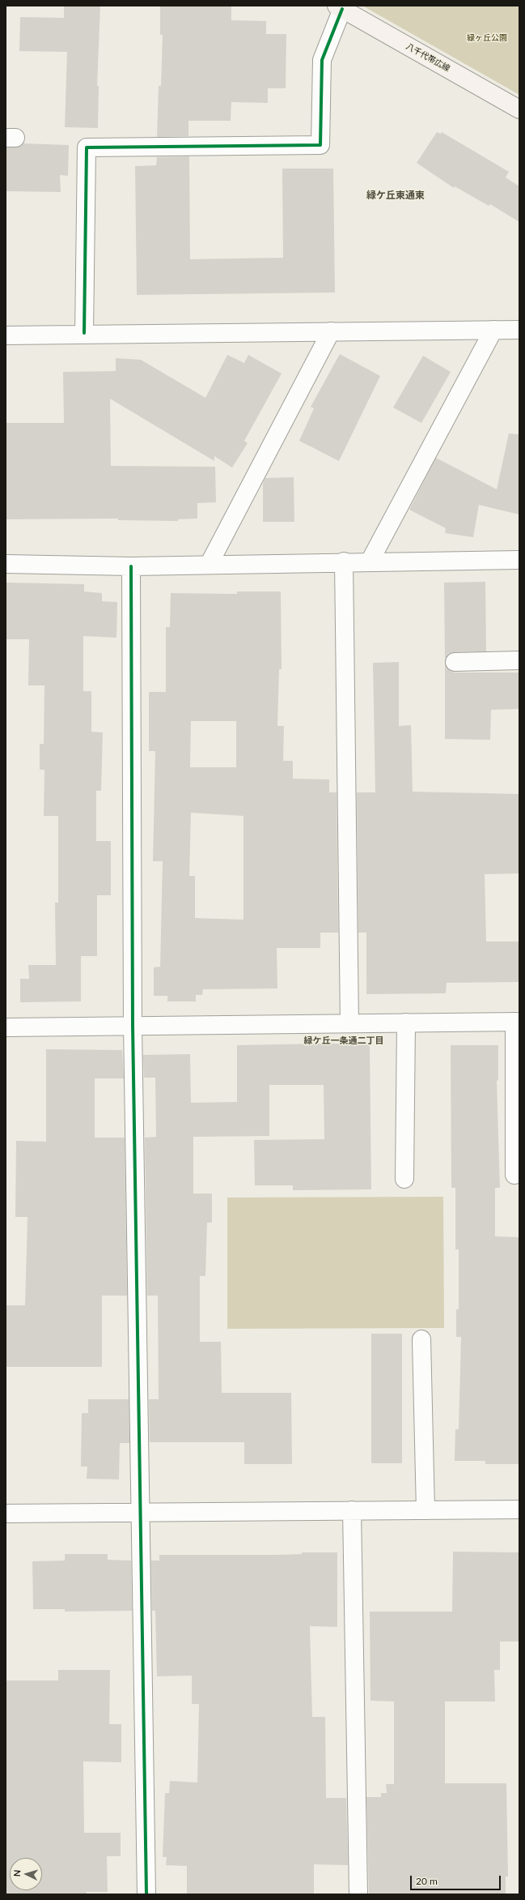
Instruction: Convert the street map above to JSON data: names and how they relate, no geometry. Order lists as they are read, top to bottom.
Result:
{
  "streets": {
    "main road": ["八千代帯広線"]
  },
  "districts": ["緑ケ丘東通東", "緑ケ丘一条通二丁目"],
  "parks": ["緑ヶ丘公園"],
  "scale_bar": "20 m",
  "north": "left"
}
